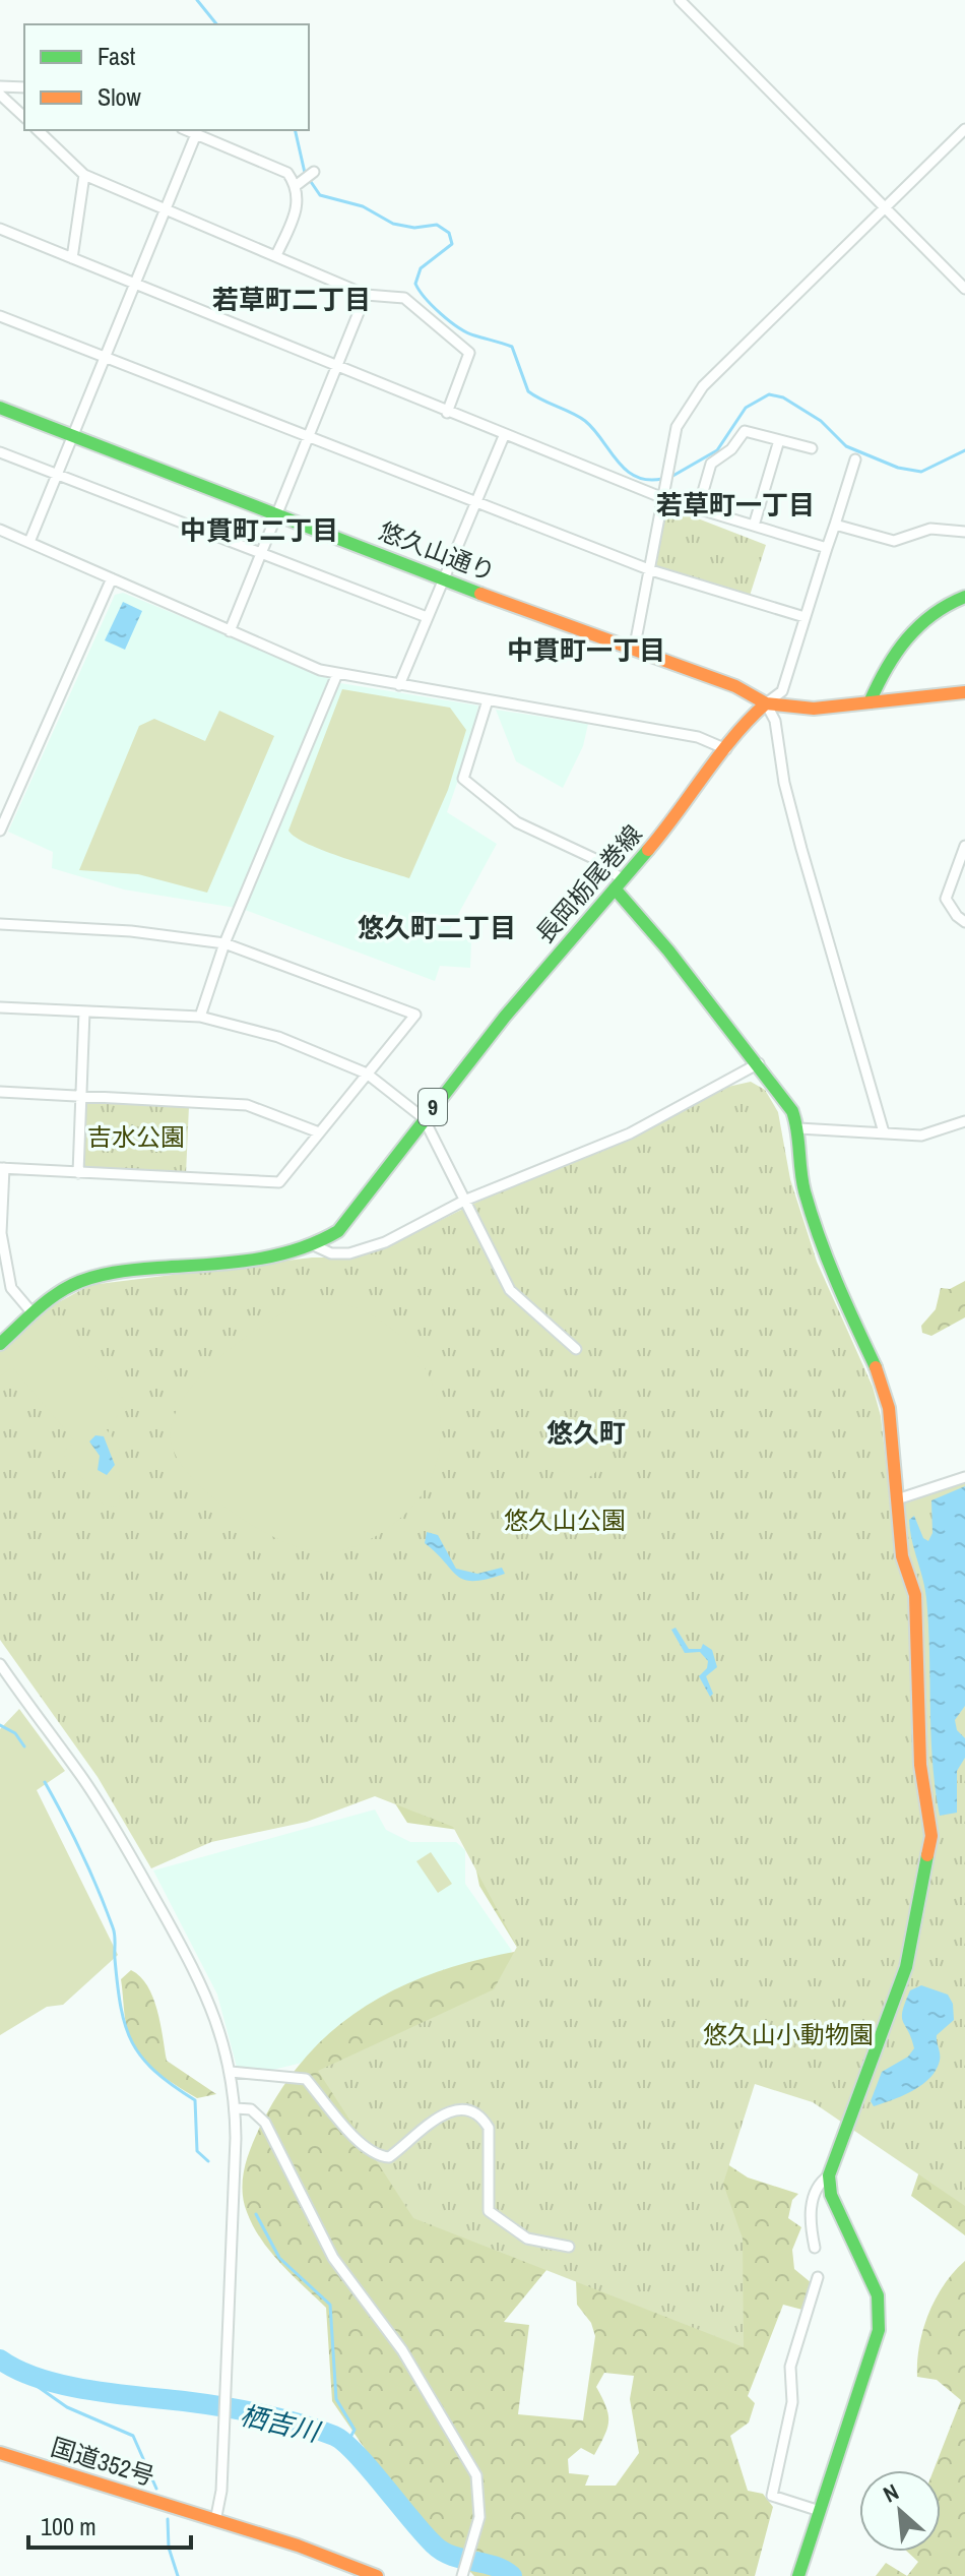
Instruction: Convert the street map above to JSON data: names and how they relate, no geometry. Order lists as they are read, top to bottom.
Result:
{
  "streets": {
    "main road": [
      "悠久山通り",
      "長岡栃尾巻線",
      "9",
      "国道352号"
    ]
  },
  "crossings": [
    ["悠久山通り", "長岡栃尾巻線"]
  ],
  "districts": [
    "若草町二丁目",
    "若草町一丁目",
    "中貫町二丁目",
    "中貫町一丁目",
    "悠久町二丁目",
    "悠久町"
  ],
  "water": ["栖吉川"],
  "parks": ["吉水公園", "悠久山公園", "悠久山小動物園"],
  "legend": ["Fast", "Slow"],
  "scale_bar": "100 m",
  "north": "top left"
}
